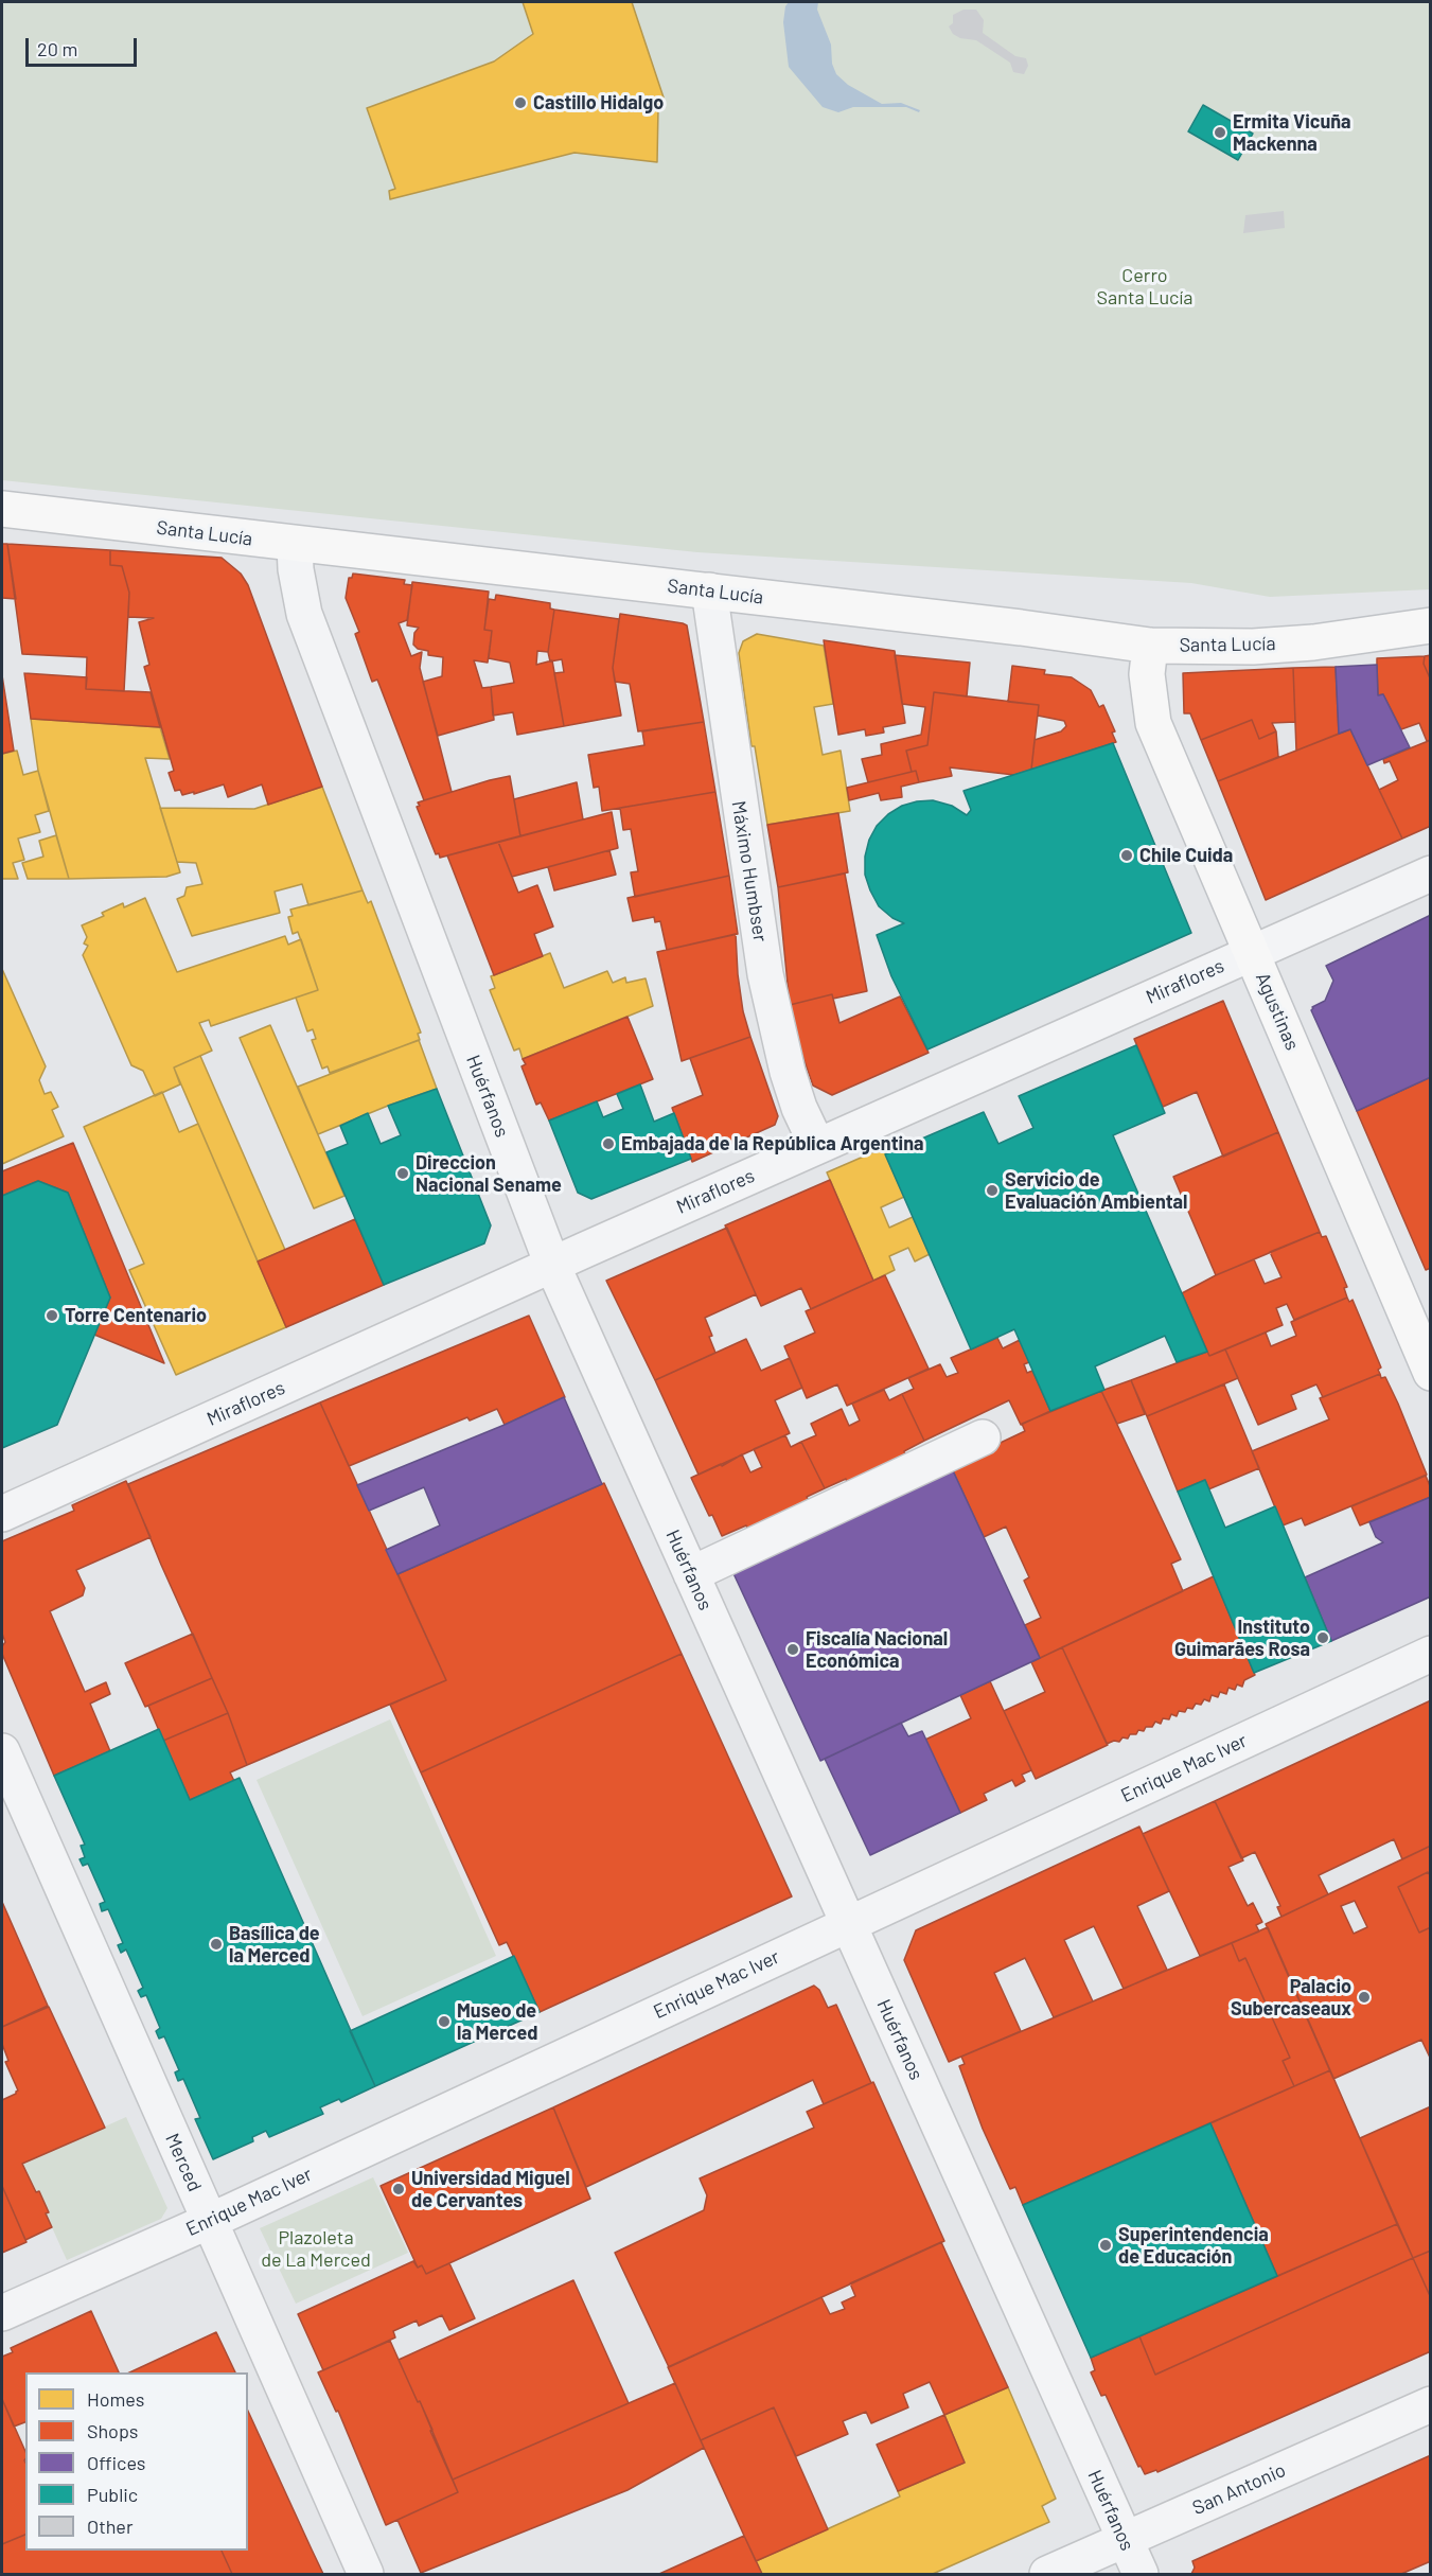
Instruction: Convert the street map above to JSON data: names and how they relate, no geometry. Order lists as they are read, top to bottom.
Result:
{
  "streets": {
    "main road": ["Santa Lucía", "Agustinas"],
    "street": [
      "Máximo Humbser",
      "Miraflores",
      "Huérfanos",
      "Enrique Mac Iver",
      "Merced",
      "San Antonio"
    ]
  },
  "crossings": [
    ["Santa Lucía", "Máximo Humbser"],
    ["Santa Lucía", "Agustinas"],
    ["Santa Lucía", "Huérfanos"],
    ["Máximo Humbser", "Miraflores"],
    ["Miraflores", "Agustinas"],
    ["Miraflores", "Huérfanos"],
    ["Huérfanos", "Enrique Mac Iver"],
    ["Huérfanos", "San Antonio"],
    ["Enrique Mac Iver", "Merced"]
  ],
  "parks": ["Cerro Santa Lucía", "Plazoleta de La Merced"],
  "places": [
    "Castillo Hidalgo",
    "Ermita Vicuña Mackenna",
    "Chile Cuida",
    "Embajada de la República Argentina",
    "Direccion Nacional Sename",
    "Servicio de Evaluación Ambiental",
    "Torre Centenario",
    "Instituto Guimarães Rosa",
    "Fiscalía Nacional Económica",
    "Basílica de la Merced",
    "Palacio Subercaseaux",
    "Museo de la Merced",
    "Universidad Miguel de Cervantes",
    "Superintendencia de Educación"
  ],
  "legend": [
    "Homes",
    "Shops",
    "Offices",
    "Public",
    "Other"
  ],
  "scale_bar": "20 m"
}
